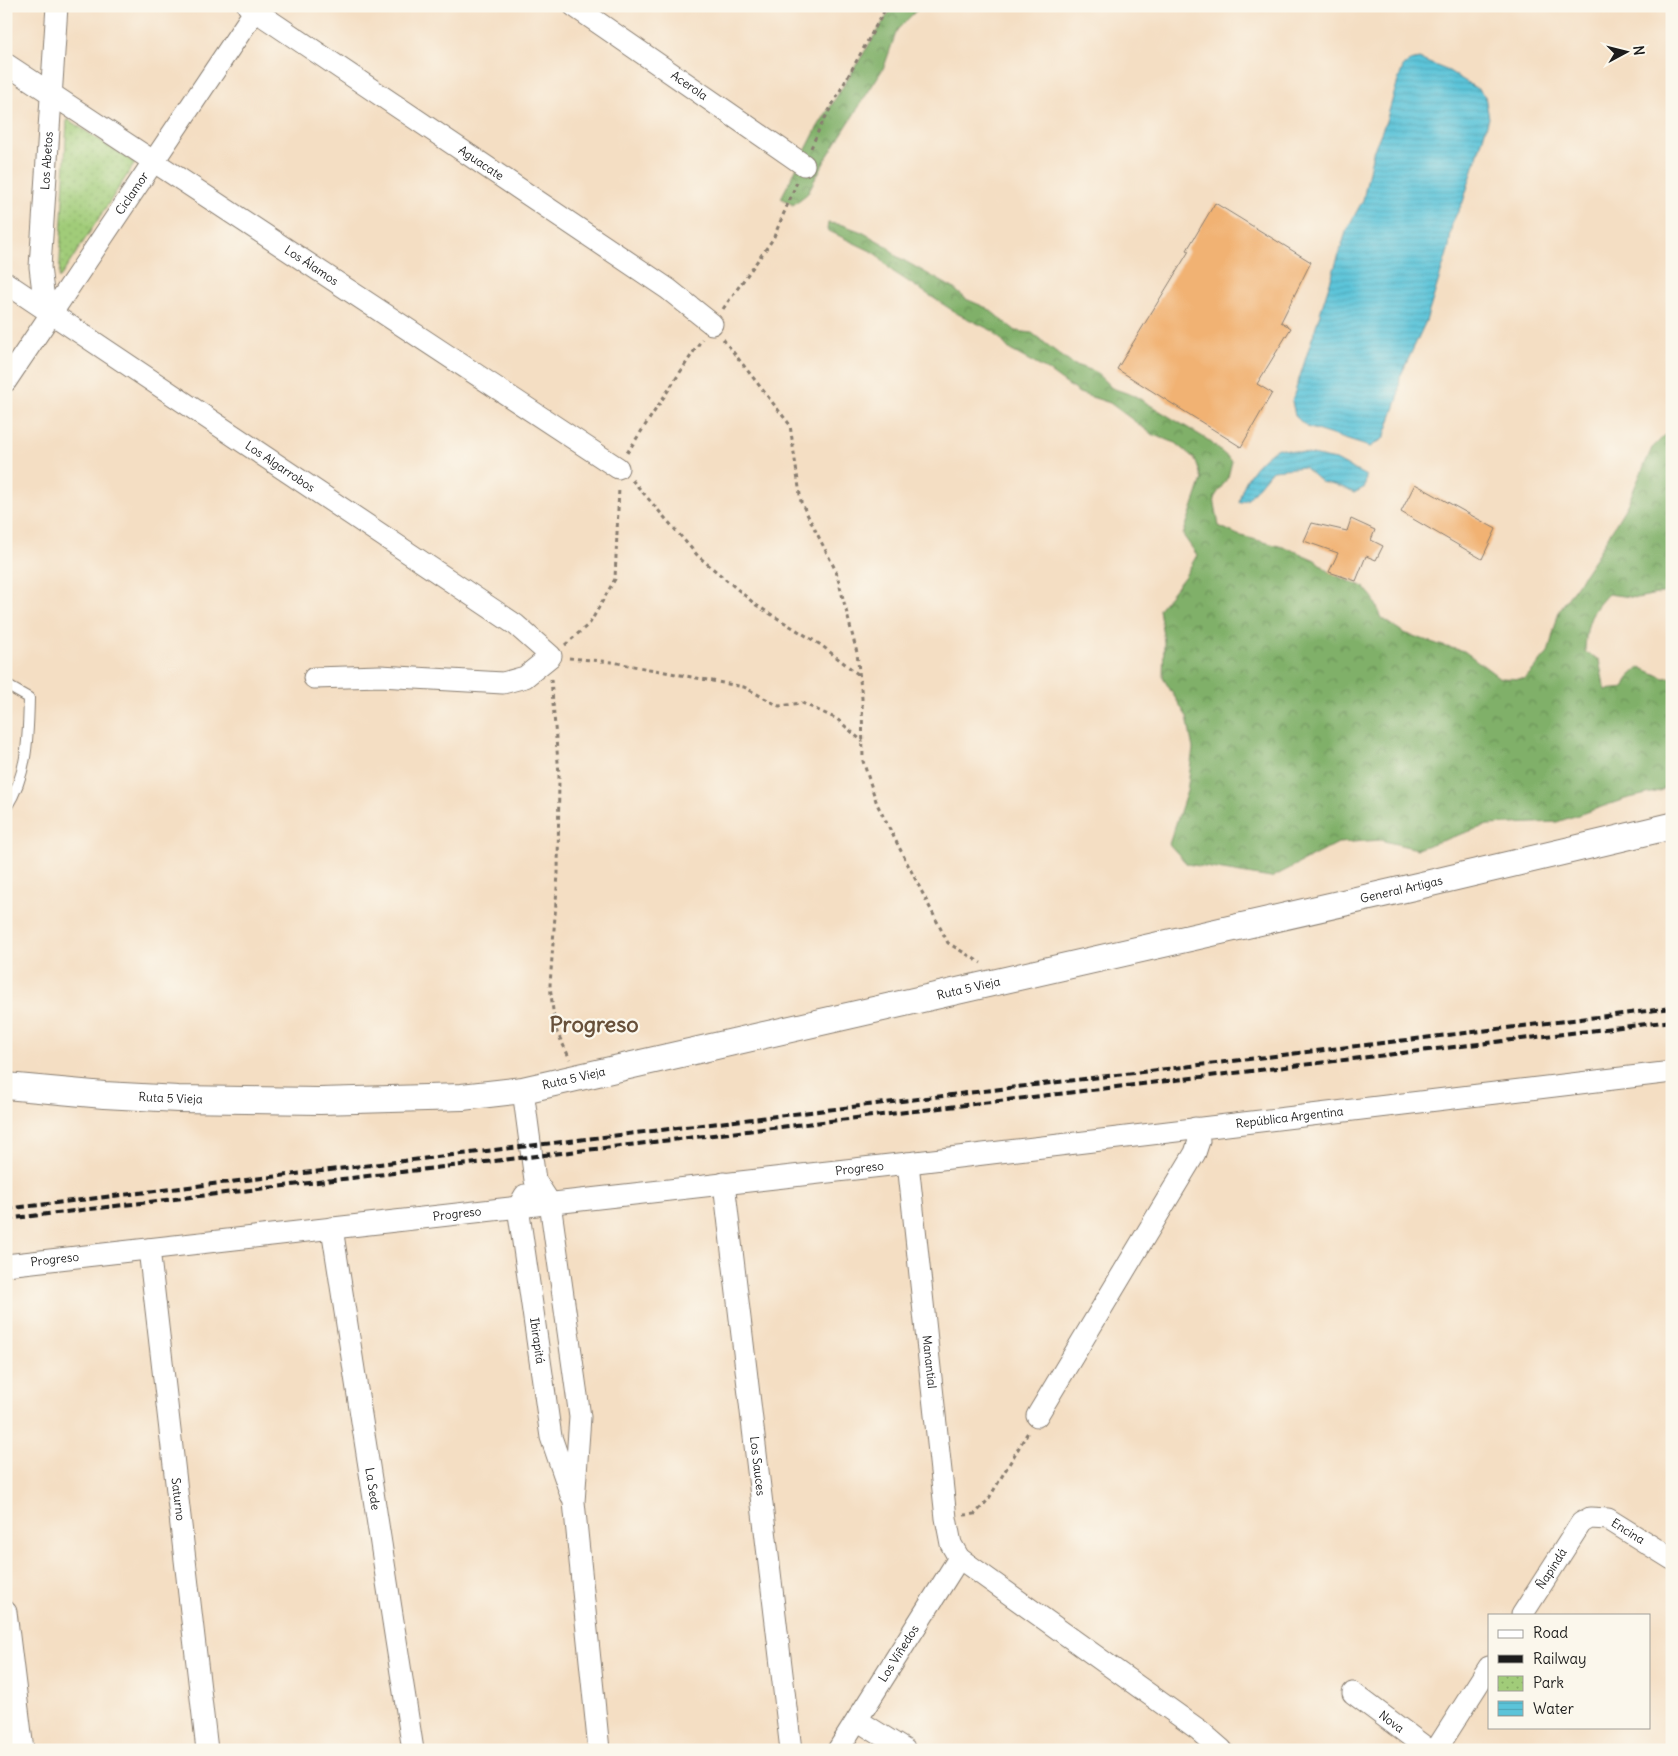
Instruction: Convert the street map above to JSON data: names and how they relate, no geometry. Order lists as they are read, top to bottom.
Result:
{
  "streets": {
    "street": [
      "Acerola",
      "Los Abetos",
      "Aguacate",
      "Ciclamor",
      "Los Álamos",
      "Los Algarrobos",
      "General Artigas",
      "Ruta 5 Vieja",
      "República Argentina",
      "Progreso",
      "Ibirapitá",
      "Manantial",
      "Los Sauces",
      "La Sede",
      "Saturno",
      "Encina",
      "Ñapindá",
      "Los Viñedos",
      "Nova"
    ]
  },
  "crossings": [
    ["Los Abetos", "Ciclamor"],
    ["Los Abetos", "Los Álamos"],
    ["Los Abetos", "Los Algarrobos"],
    ["Aguacate", "Ciclamor"],
    ["Ciclamor", "Los Álamos"],
    ["Ciclamor", "Los Algarrobos"],
    ["General Artigas", "Ruta 5 Vieja"],
    ["Ruta 5 Vieja", "Ibirapitá"],
    ["República Argentina", "Progreso"],
    ["República Argentina", "Manantial"],
    ["Progreso", "Ibirapitá"],
    ["Progreso", "Manantial"],
    ["Progreso", "Los Sauces"],
    ["Progreso", "La Sede"],
    ["Progreso", "Saturno"],
    ["Manantial", "Los Viñedos"],
    ["Encina", "Ñapindá"]
  ],
  "districts": ["Progreso"],
  "legend": [
    "Road",
    "Railway",
    "Park",
    "Water"
  ],
  "north": "right"
}
